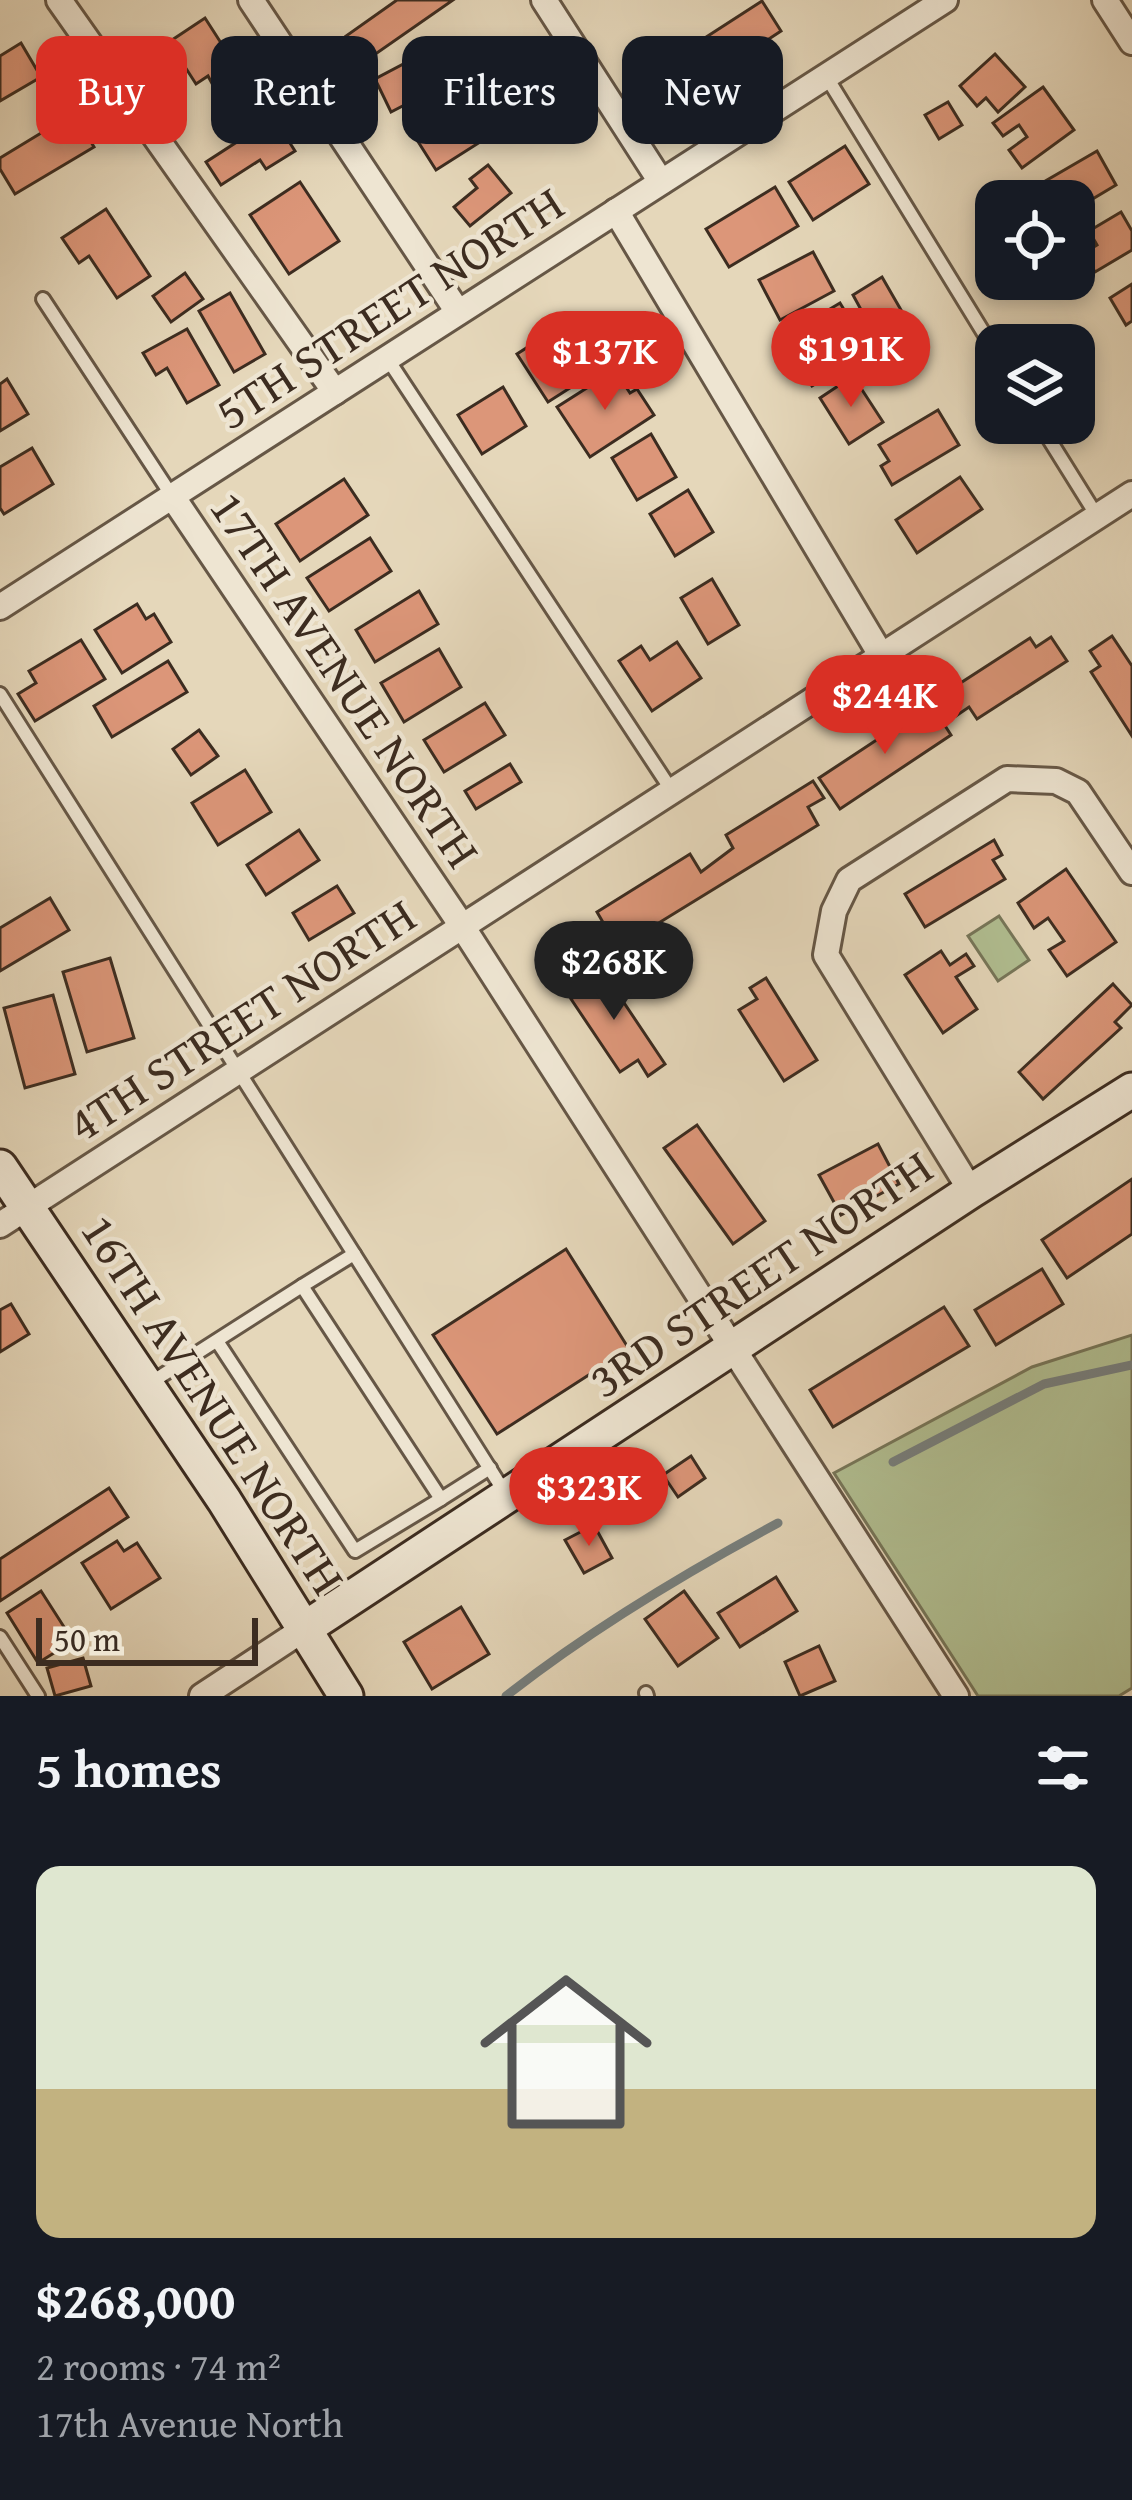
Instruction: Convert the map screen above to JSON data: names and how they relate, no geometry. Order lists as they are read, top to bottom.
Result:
{
  "streets": {
    "street": [
      "5TH STREET NORTH",
      "17TH AVENUE NORTH",
      "4TH STREET NORTH",
      "3RD STREET NORTH",
      "16TH AVENUE NORTH"
    ]
  },
  "crossings": [
    ["5TH STREET NORTH", "17TH AVENUE NORTH"],
    ["17TH AVENUE NORTH", "4TH STREET NORTH"],
    ["17TH AVENUE NORTH", "3RD STREET NORTH"],
    ["4TH STREET NORTH", "16TH AVENUE NORTH"],
    ["3RD STREET NORTH", "16TH AVENUE NORTH"]
  ],
  "scale_bar": "50 m",
  "page": {
    "chip": [
      "Buy",
      "Rent",
      "Filters",
      "New"
    ],
    "price": [
      "$191K",
      "$137K",
      "$244K",
      "$268K",
      "$323K"
    ],
    "scale": "50 m",
    "heading": "5 homes",
    "list": [
      {
        "name": "$268,000",
        "note": "2 rooms · 74 m² · 17th Avenue North"
      }
    ]
  }
}
